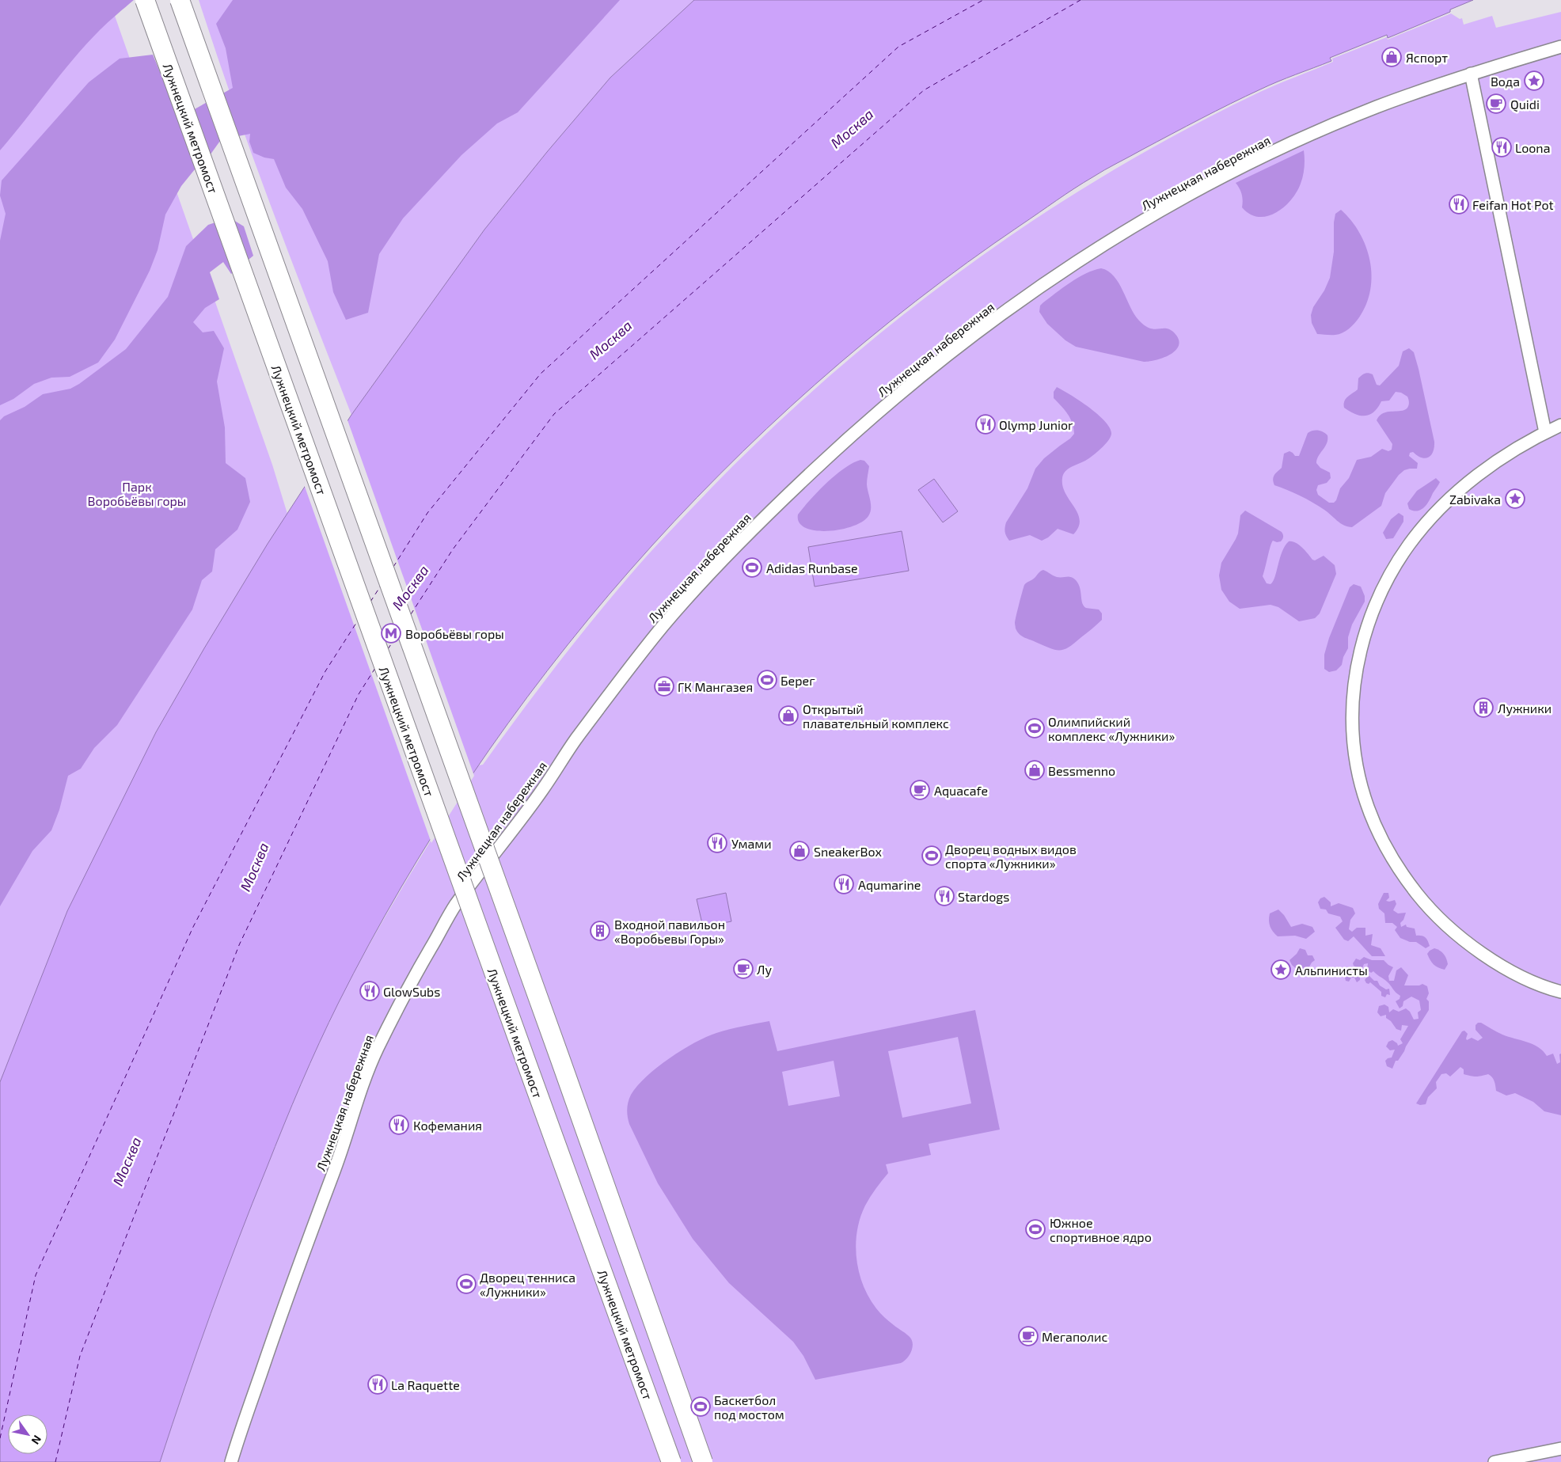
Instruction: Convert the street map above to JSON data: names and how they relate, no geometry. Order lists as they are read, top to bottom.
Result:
{
  "streets": {
    "main road": ["Лужнецкий метромост"],
    "street": ["Лужнецкая набережная"]
  },
  "water": ["Москва"],
  "parks": ["Парк Воробьёвы горы"],
  "places": {
    "shop": [
      "Яспорт",
      "Открытый плавательный комплекс",
      "Bessmenno",
      "SneakerBox"
    ],
    "place": ["Вода", "Zabivaka", "Альпинисты"],
    "cafe": [
      "Quidi",
      "Aquacafe",
      "Лу",
      "Мегаполис"
    ],
    "restaurant": [
      "Loona",
      "Feifan Hot Pot",
      "Olymp Junior",
      "Умами",
      "Aqumarine",
      "Stardogs",
      "GlowSubs",
      "Кофемания",
      "La Raquette"
    ],
    "sports": [
      "Adidas Runbase",
      "Берег",
      "Олимпийский комплекс «Лужники»",
      "Дворец водных видов спорта «Лужники»",
      "Южное спортивное ядро",
      "Дворец тенниса «Лужники»",
      "Баскетбол под мостом"
    ],
    "metro station": ["Воробьёвы горы"],
    "office": ["ГК Мангазея"],
    "building": ["Лужники", "Входной павильон «Воробьевы Горы»"]
  },
  "north": "bottom right"
}
